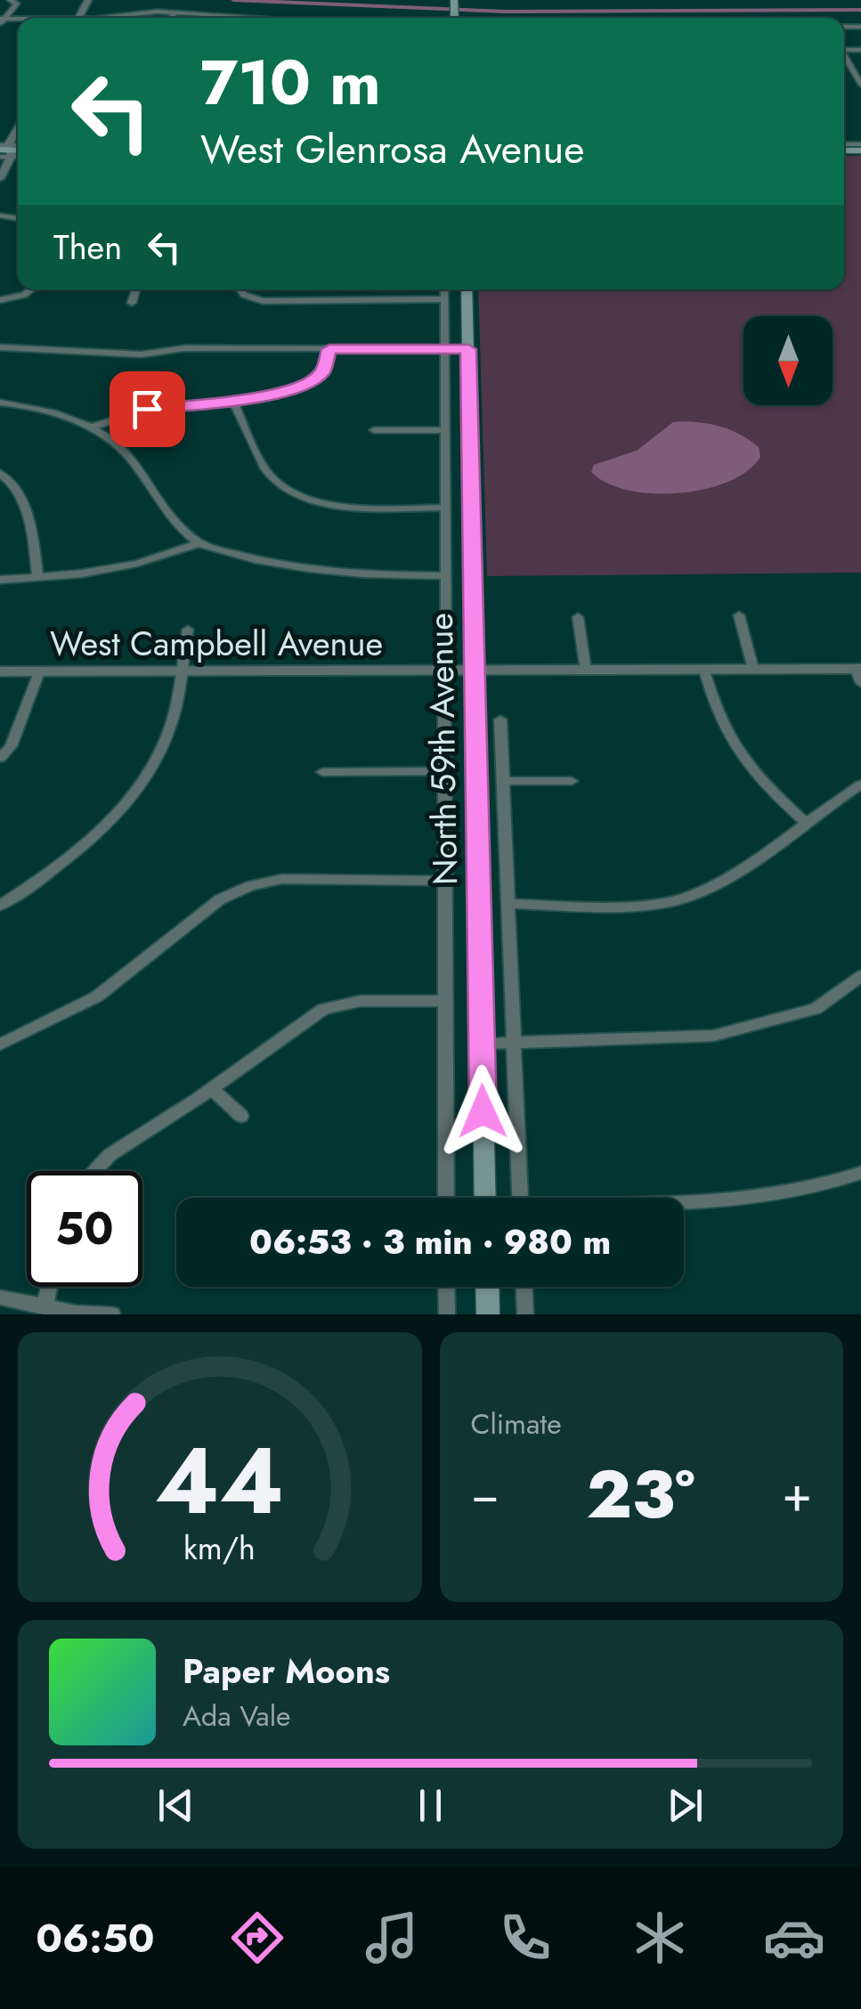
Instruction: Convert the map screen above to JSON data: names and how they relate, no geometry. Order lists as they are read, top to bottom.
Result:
{
  "streets": {
    "main road": ["North 59th Avenue"],
    "street": ["West Campbell Avenue"]
  },
  "crossings": [
    ["West Campbell Avenue", "North 59th Avenue"]
  ],
  "north": "bottom",
  "page": {
    "turn": ["710 m", "West Glenrosa Avenue"],
    "then": "Then",
    "limit": "50",
    "trip": "06:53 · 3 min · 980 m",
    "tile": "Climate",
    "heat": ["−", "23°", "+"],
    "song": ["Paper Moons", "Ada Vale"],
    "tabs": "06:50",
    "gauge": ["44", "km/h"]
  }
}
